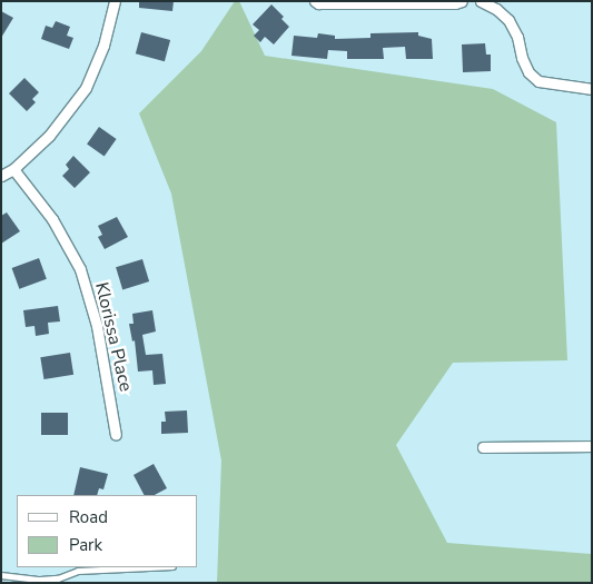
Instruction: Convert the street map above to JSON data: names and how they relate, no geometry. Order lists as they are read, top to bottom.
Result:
{
  "streets": {
    "street": ["Klorissa Place"]
  },
  "legend": ["Road", "Park"]
}
